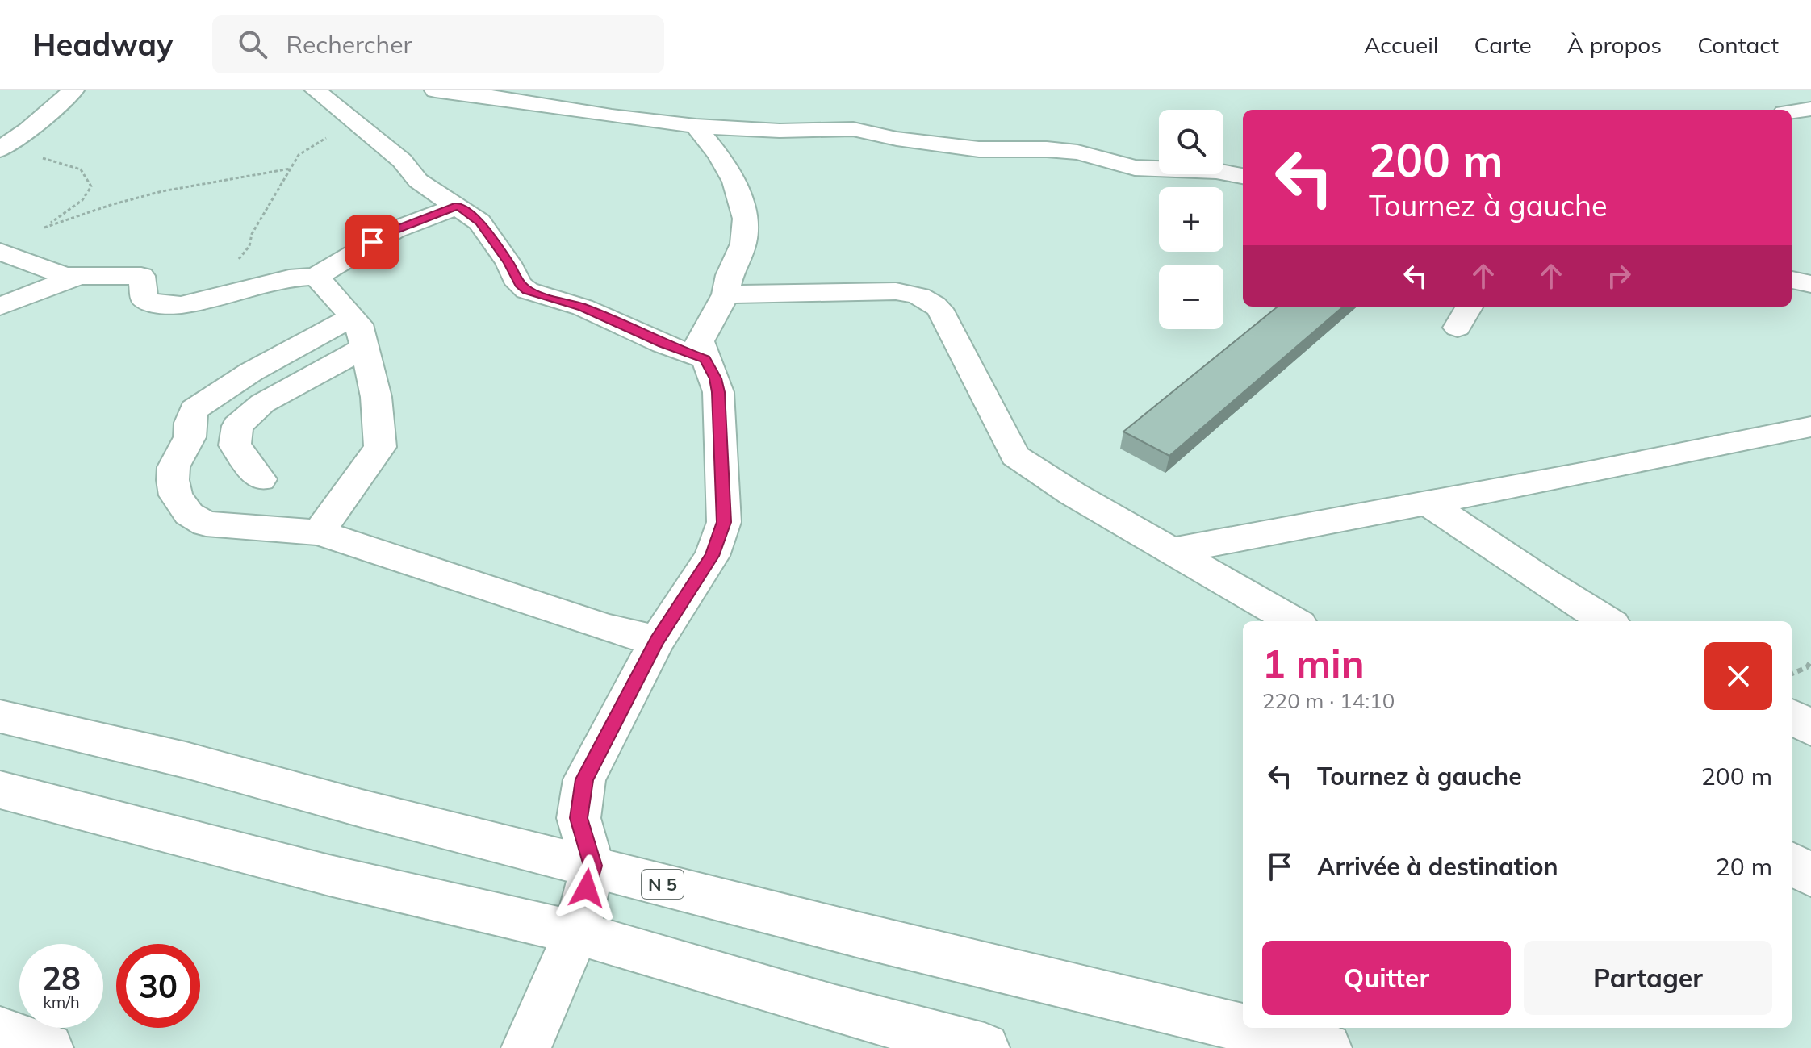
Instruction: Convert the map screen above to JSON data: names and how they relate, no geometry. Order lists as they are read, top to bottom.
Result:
{
  "streets": {
    "main road": ["N 5"]
  },
  "page": {
    "header": "Headway",
    "search": "Rechercher",
    "nav": [
      "Accueil",
      "Carte",
      "À propos",
      "Contact"
    ],
    "map_buttons": ["+", "−"],
    "turn": ["200 m", "Tournez à gauche"],
    "heading": ["1 min", "220 m · 14:10"],
    "list": [
      {
        "name": "Tournez à gauche",
        "value": "200 m"
      },
      {
        "name": "Arrivée à destination",
        "value": "20 m"
      }
    ],
    "buttons": ["Quitter", "Partager"],
    "speed": "28 km/h",
    "limit": "30"
  }
}
